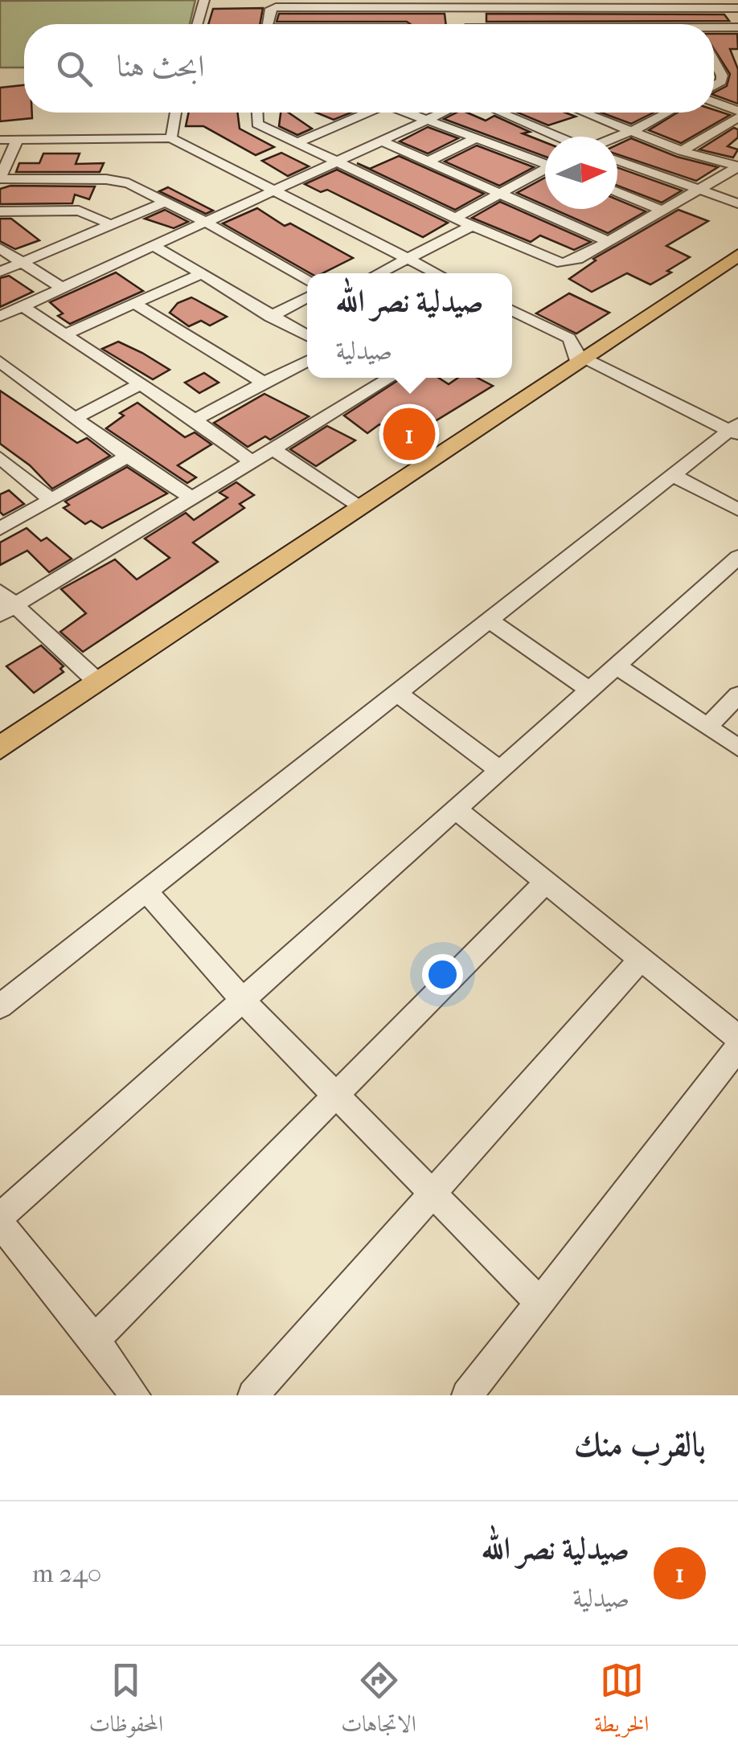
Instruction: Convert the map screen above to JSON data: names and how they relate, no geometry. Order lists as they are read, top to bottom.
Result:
{
  "north": "right",
  "page": {
    "search": "ابحث هنا",
    "popup": ["صيدلية نصر الله", "صيدلية"],
    "pins": "1",
    "heading": "بالقرب منك",
    "list": [
      {
        "mark": "1",
        "name": "صيدلية نصر الله",
        "note": "صيدلية",
        "value": "240 m"
      }
    ],
    "nav": ["الخريطة", "الاتجاهات", "المحفوظات"]
  }
}
